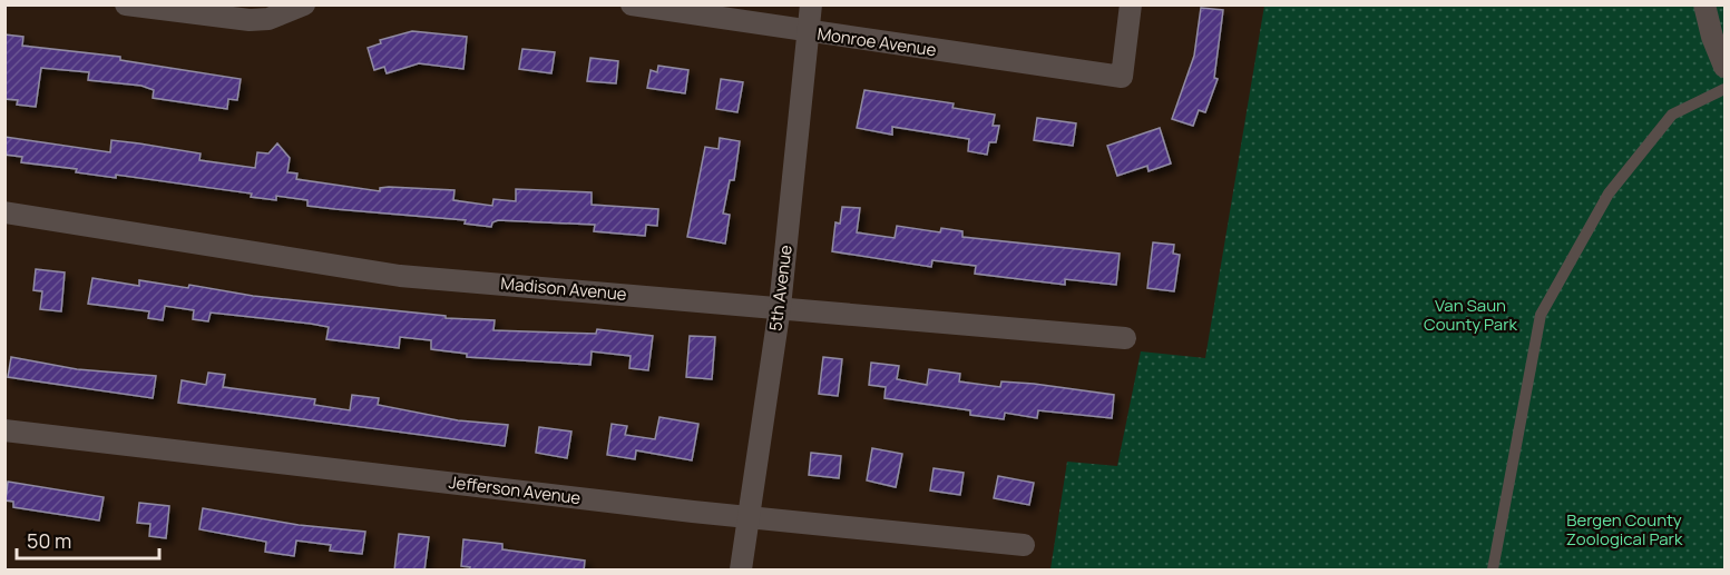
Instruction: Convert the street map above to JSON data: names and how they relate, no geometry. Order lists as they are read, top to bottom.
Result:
{
  "streets": {
    "street": [
      "Monroe Avenue",
      "5th Avenue",
      "Madison Avenue",
      "Jefferson Avenue"
    ]
  },
  "crossings": [
    ["Monroe Avenue", "5th Avenue"],
    ["5th Avenue", "Madison Avenue"],
    ["5th Avenue", "Jefferson Avenue"]
  ],
  "parks": ["Van Saun County Park", "Bergen County Zoological Park"],
  "scale_bar": "50 m"
}
